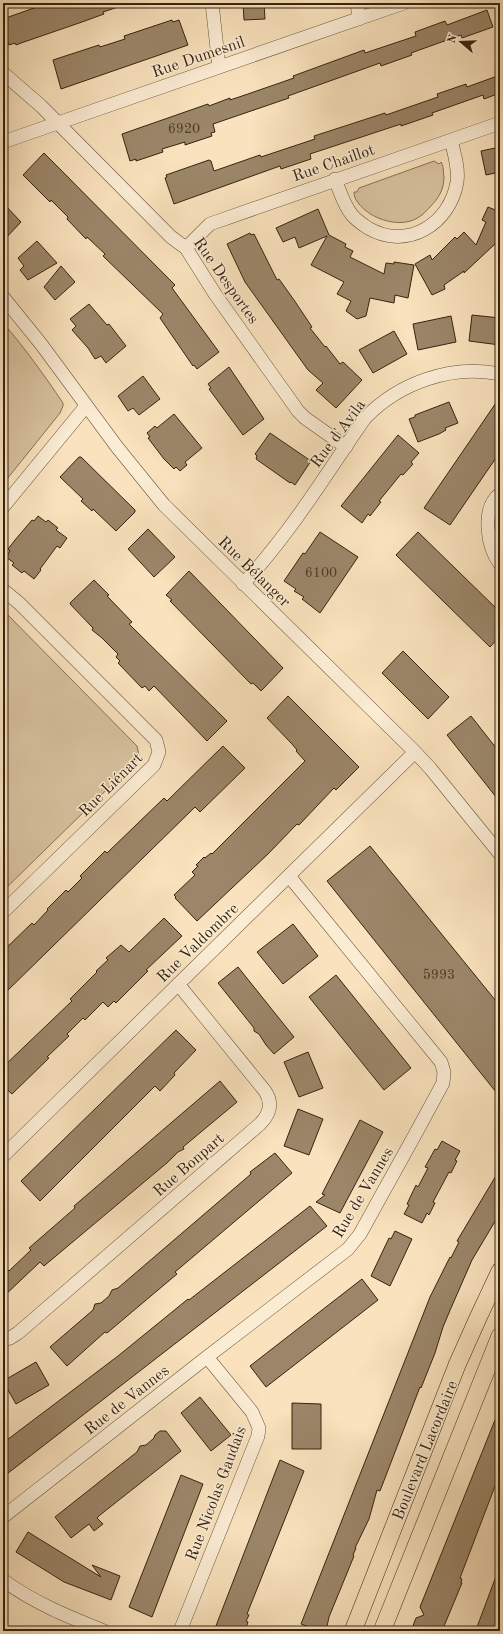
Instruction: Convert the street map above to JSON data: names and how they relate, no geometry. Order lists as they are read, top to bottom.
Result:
{
  "streets": {
    "main road": ["Boulevard Lacordaire"],
    "street": [
      "Rue Dumesnil",
      "Rue Chaillot",
      "Rue Desportes",
      "Rue d'Avila",
      "Rue Bélanger",
      "Rue Liénart",
      "Rue Valdombre",
      "Rue Bonpart",
      "Rue de Vannes",
      "Rue Nicolas Gaudais"
    ]
  },
  "crossings": [
    ["Rue Dumesnil", "Rue Desportes"],
    ["Rue Chaillot", "Rue Desportes"],
    ["Rue Desportes", "Rue d'Avila"],
    ["Rue d'Avila", "Rue Bélanger"],
    ["Rue Bélanger", "Rue Valdombre"],
    ["Rue Valdombre", "Rue Bonpart"],
    ["Rue Valdombre", "Rue de Vannes"],
    ["Rue de Vannes", "Rue Nicolas Gaudais"]
  ],
  "house_numbers": ["6920", "6100", "5993"],
  "north": "left"
}
